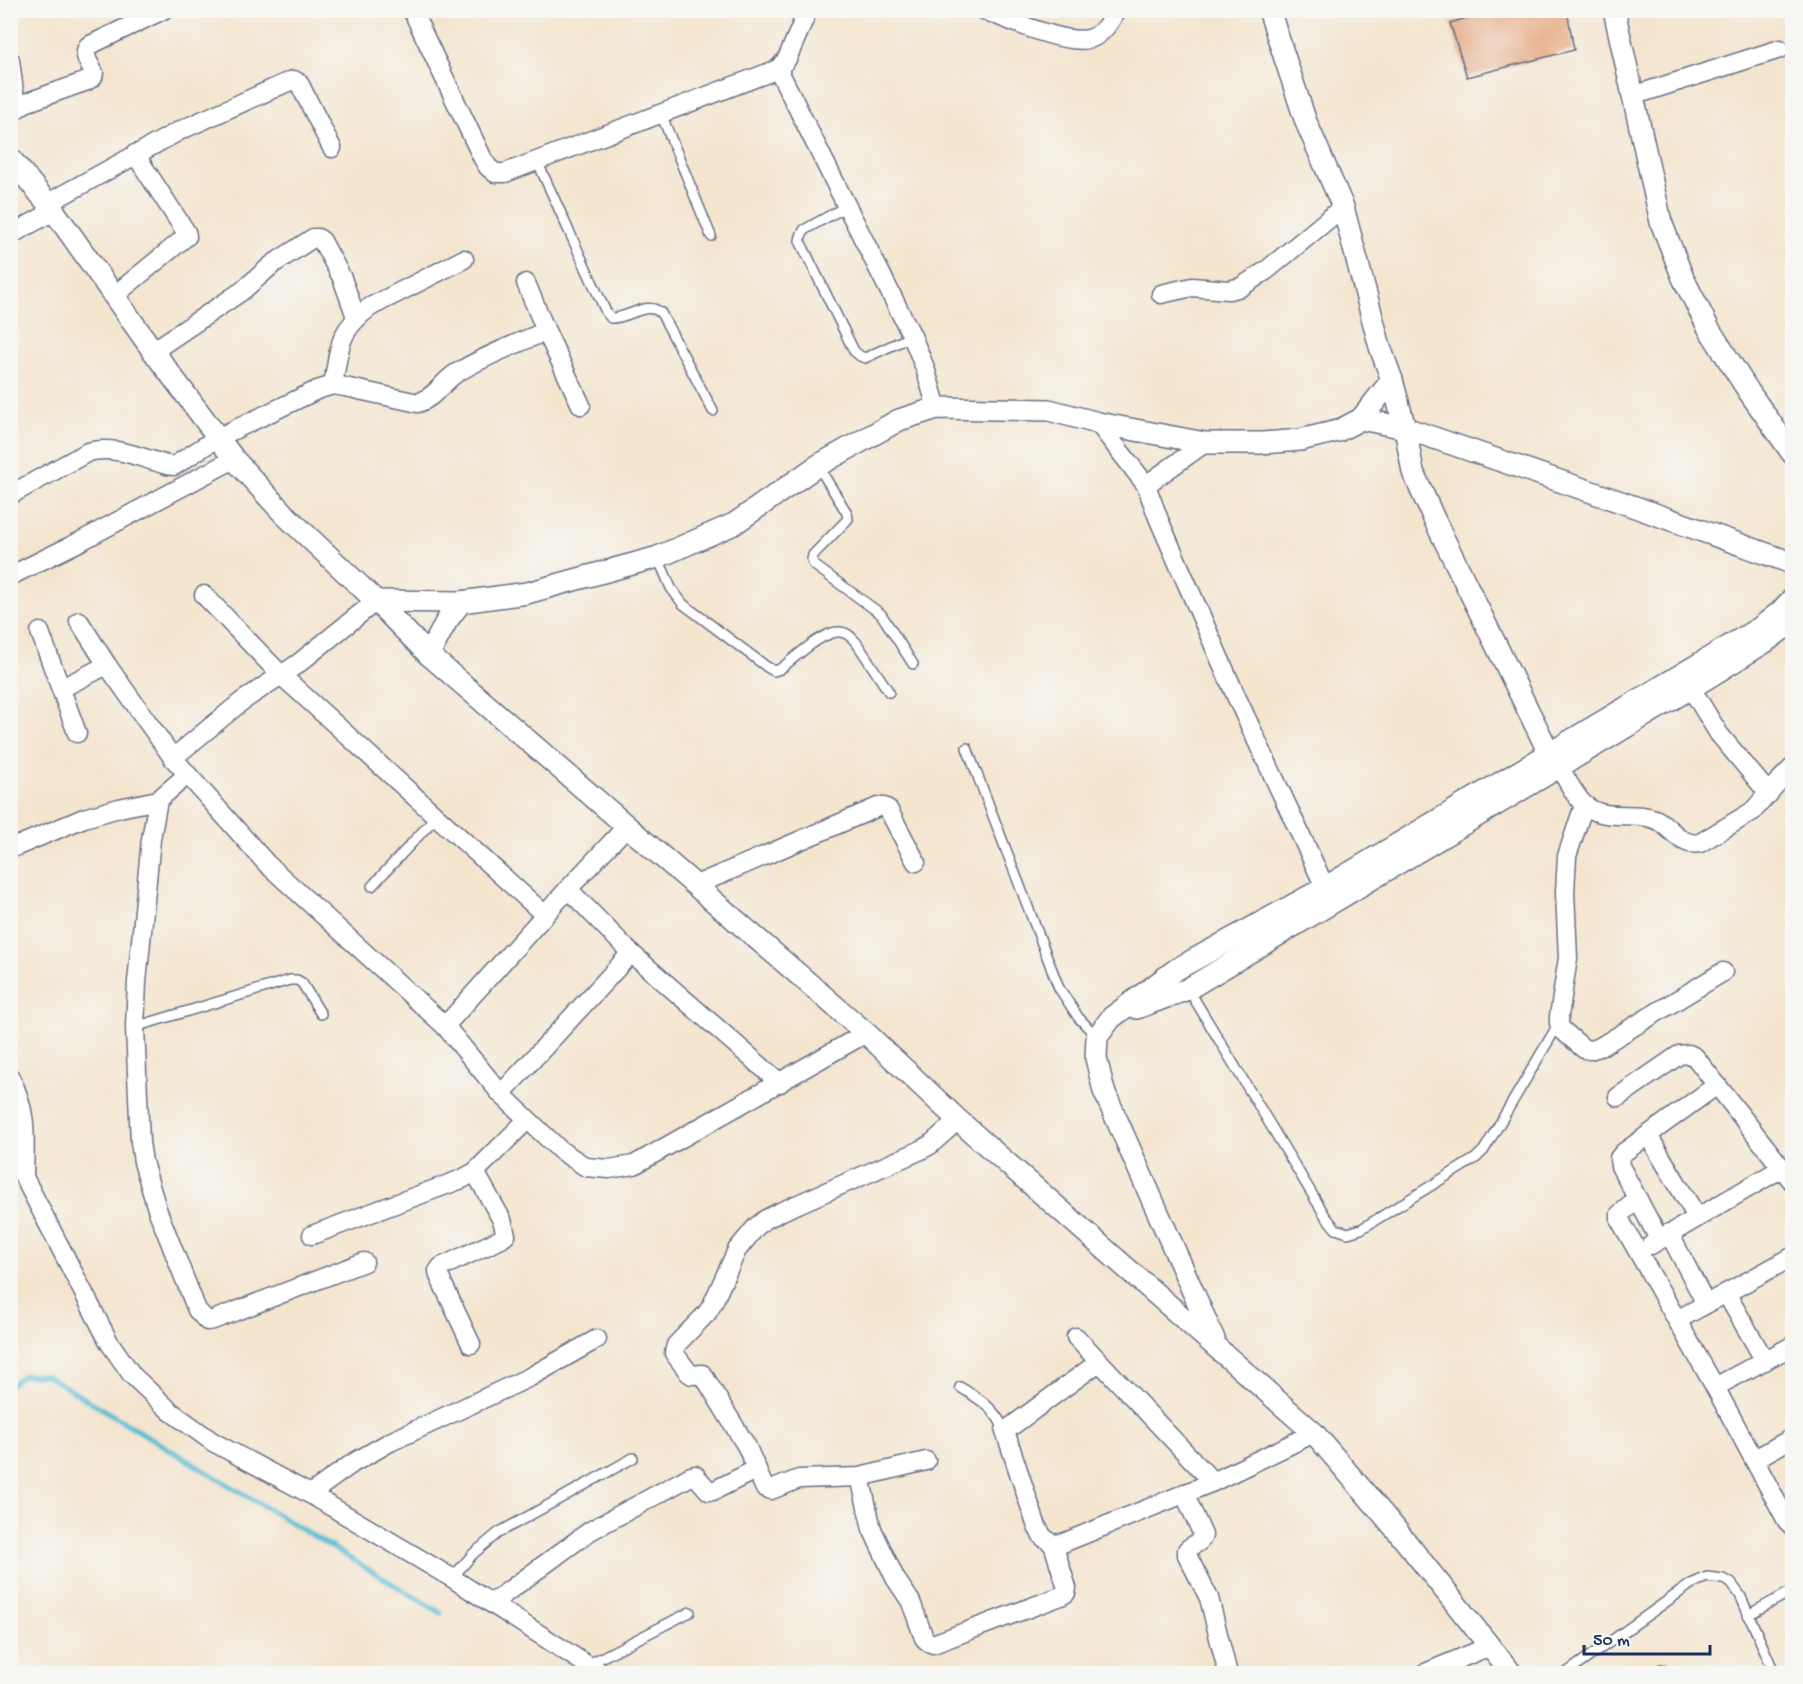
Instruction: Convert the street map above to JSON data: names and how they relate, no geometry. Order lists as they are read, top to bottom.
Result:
{
  "scale_bar": "50 m"
}
